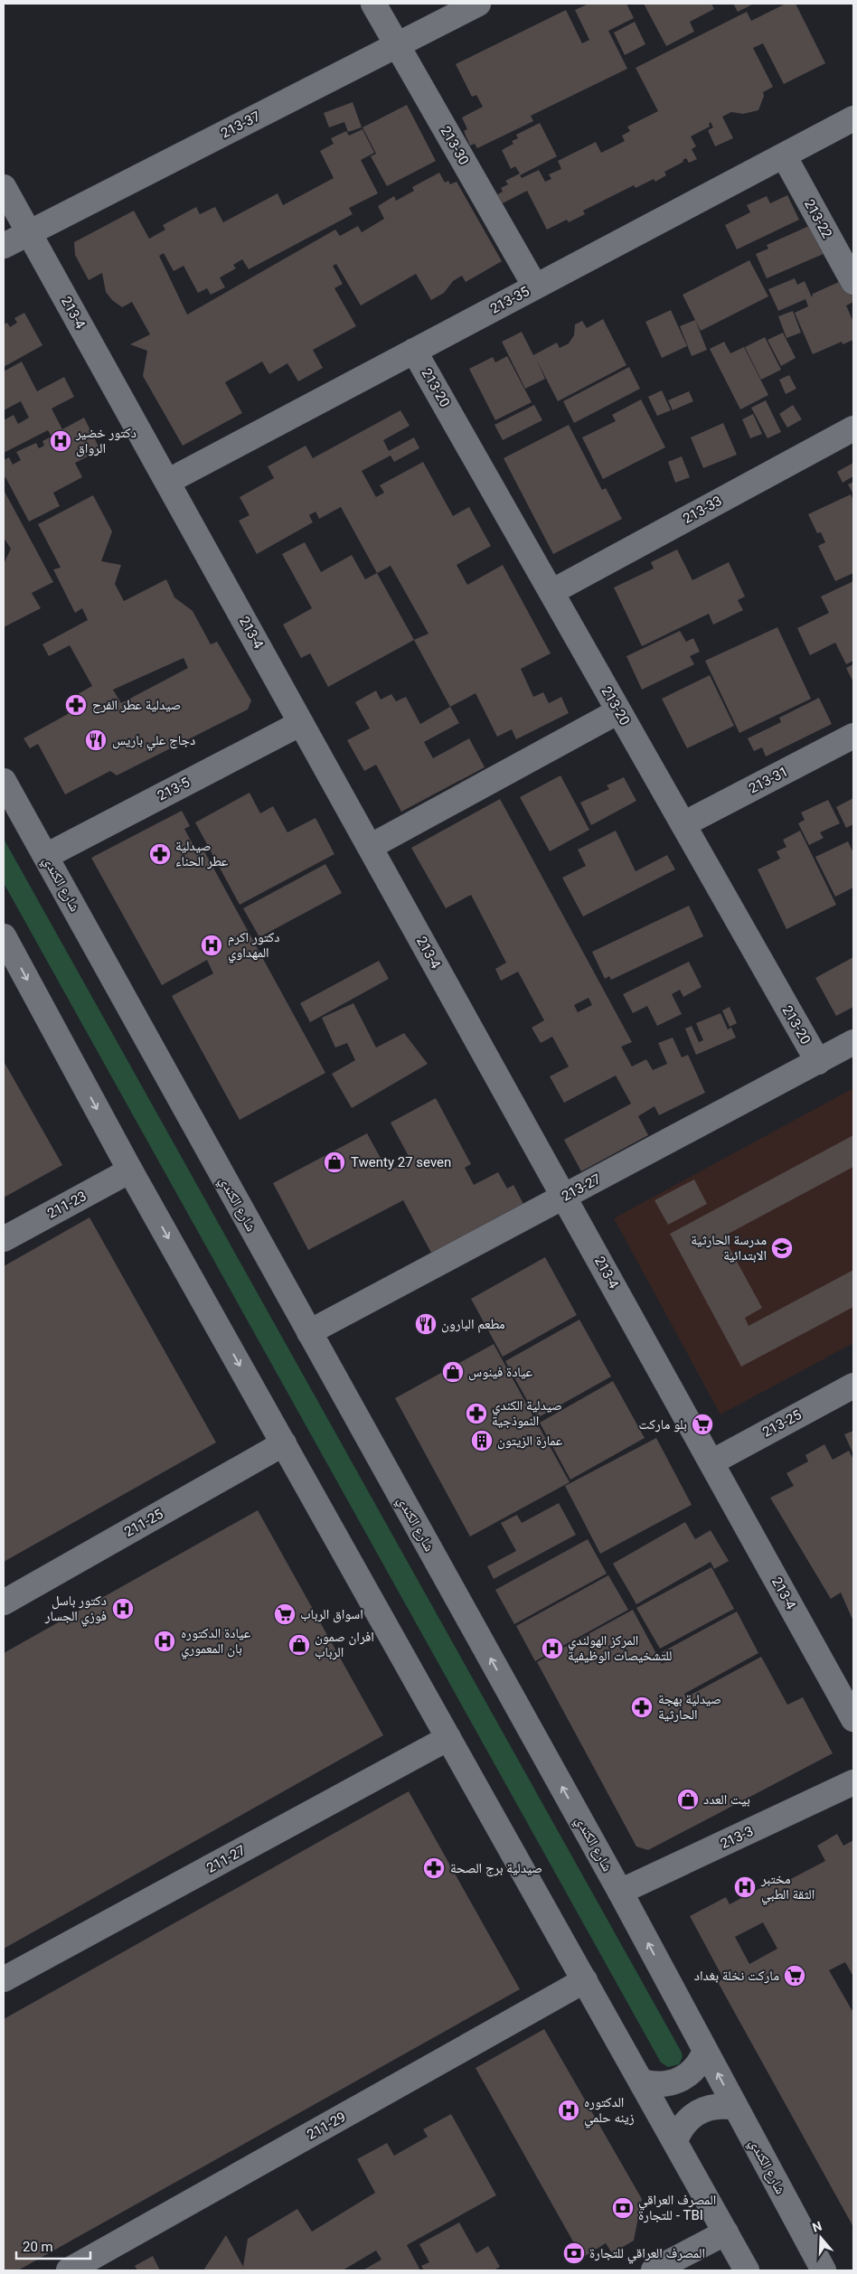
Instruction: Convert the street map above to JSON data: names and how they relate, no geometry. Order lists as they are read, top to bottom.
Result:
{
  "streets": {
    "street": [
      "213-37",
      "213-30",
      "213-22",
      "213-35",
      "213-4",
      "213-20",
      "213-33",
      "213-31",
      "213-5",
      "شارع الكندي",
      "213-27",
      "211-23",
      "213-25",
      "211-25",
      "213-3",
      "211-27",
      "211-29"
    ]
  },
  "crossings": [
    ["213-37", "213-30"],
    ["213-37", "213-4"],
    ["213-30", "213-35"],
    ["213-22", "213-35"],
    ["213-35", "213-4"],
    ["213-35", "213-20"],
    ["213-4", "213-5"],
    ["213-4", "213-27"],
    ["213-4", "213-25"],
    ["213-20", "213-33"],
    ["213-20", "213-31"],
    ["213-20", "213-27"],
    ["213-5", "شارع الكندي"],
    ["شارع الكندي", "213-27"],
    ["شارع الكندي", "213-3"]
  ],
  "places": {
    "hospital": [
      "دكتور خضير الرواق",
      "دكتور اكرم المهداوي",
      "دكتور باسل فوزي الجسار",
      "عيادة الدكتوره بان المعموري",
      "المركز الهولندي للتشخيصات الوظيفية",
      "مختبر الثقة الطبي",
      "الدكتوره زينه حلمي"
    ],
    "pharmacy": [
      "صيدلية عطر الفرح",
      "صيدلية عطر الحناء",
      "صيدلية الكندي النموذجية",
      "صيدلية بهجة الحارثية",
      "صيدلية برج الصحة"
    ],
    "restaurant": ["دجاج علي باريس", "مطعم البارون"],
    "shop": [
      "Twenty 27 seven",
      "عيادة فينوس",
      "افران صمون الرباب",
      "بيت العدد"
    ],
    "school or university": ["مدرسة الحارثية الابتدائية"],
    "supermarket": ["بلو ماركت", "اسواق الرباب", "ماركت نخلة بغداد"],
    "building": ["عمارة الزيتون"],
    "bank": ["المصرف العراقي للتجارة - TBI", "المصرف العراقي للتجارة"]
  },
  "scale_bar": "20 m",
  "north": "top"
}
